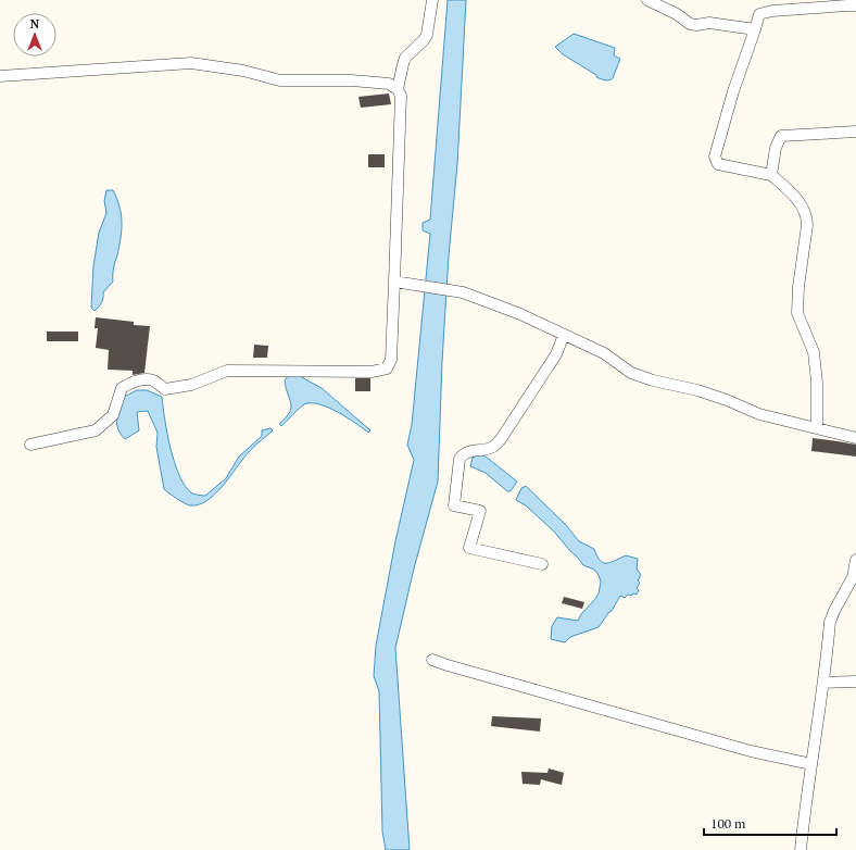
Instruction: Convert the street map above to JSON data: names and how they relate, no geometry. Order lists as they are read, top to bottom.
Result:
{
  "scale_bar": "100 m",
  "north": "top"
}
